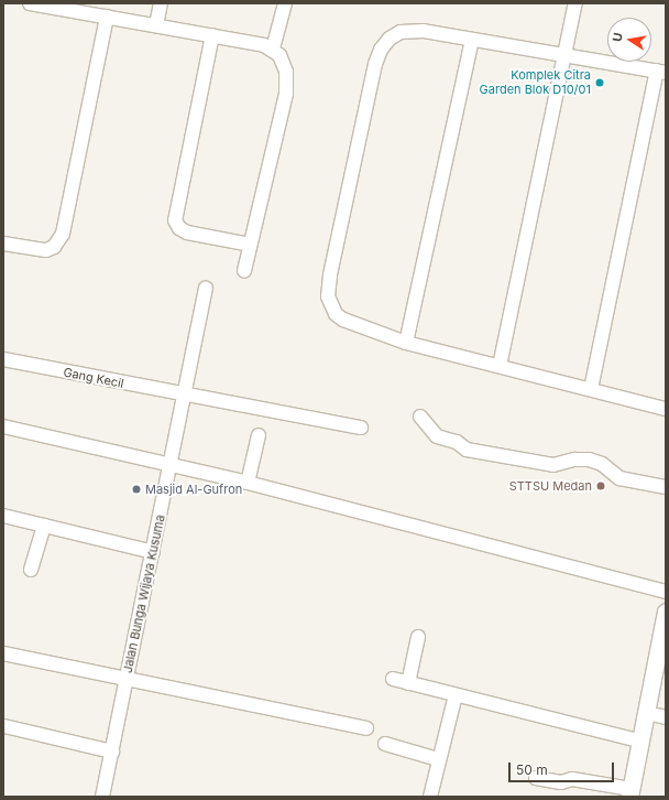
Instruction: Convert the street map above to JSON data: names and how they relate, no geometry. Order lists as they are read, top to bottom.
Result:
{
  "streets": {
    "street": ["Gang Kecil", "Jalan Bunga Wijaya Kusuma"]
  },
  "crossings": [
    ["Gang Kecil", "Jalan Bunga Wijaya Kusuma"]
  ],
  "places": ["Komplek Citra Garden Blok D10/01", "STTSU Medan", "Masjid Al-Gufron"],
  "scale_bar": "50 m",
  "north": "left"
}
